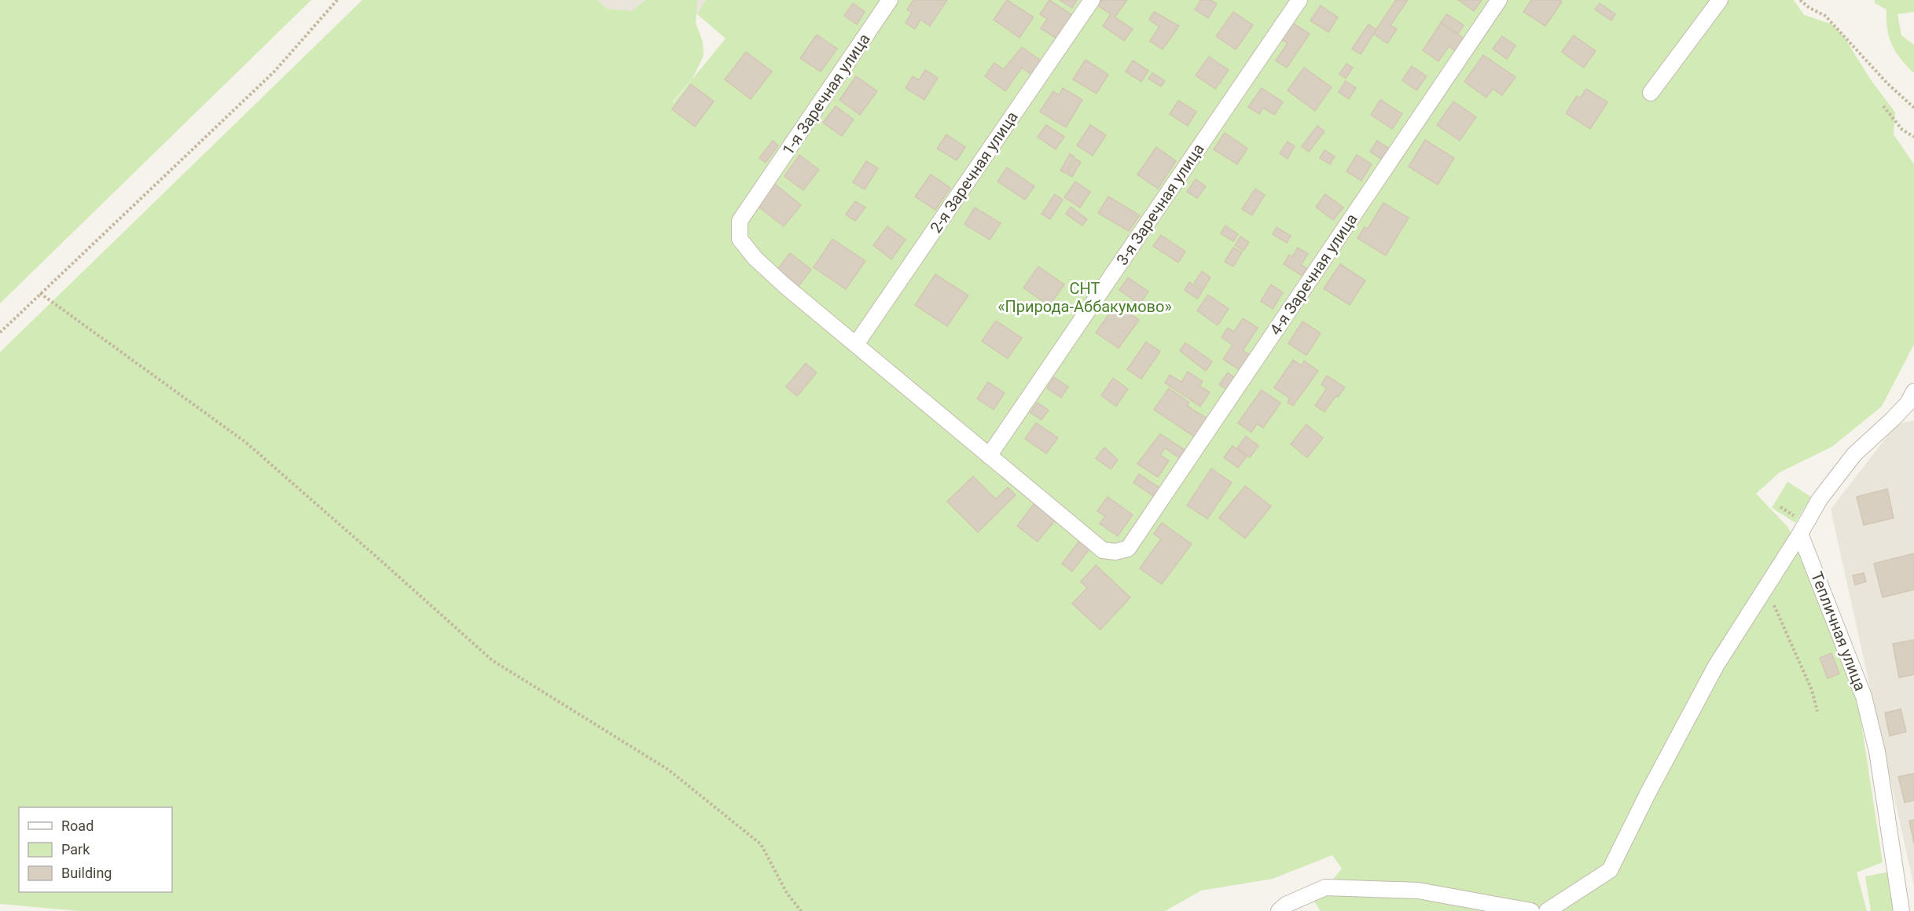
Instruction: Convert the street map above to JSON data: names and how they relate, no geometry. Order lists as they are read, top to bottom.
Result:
{
  "streets": {
    "street": [
      "1-я Заречная улица",
      "2-я Заречная улица",
      "3-я Заречная улица",
      "4-я Заречная улица",
      "Тепличная улица"
    ]
  },
  "crossings": [
    ["1-я Заречная улица", "2-я Заречная улица"],
    ["1-я Заречная улица", "3-я Заречная улица"],
    ["1-я Заречная улица", "4-я Заречная улица"]
  ],
  "parks": ["СНТ «Природа-Аббакумово»"],
  "legend": ["Road", "Park", "Building"]
}
